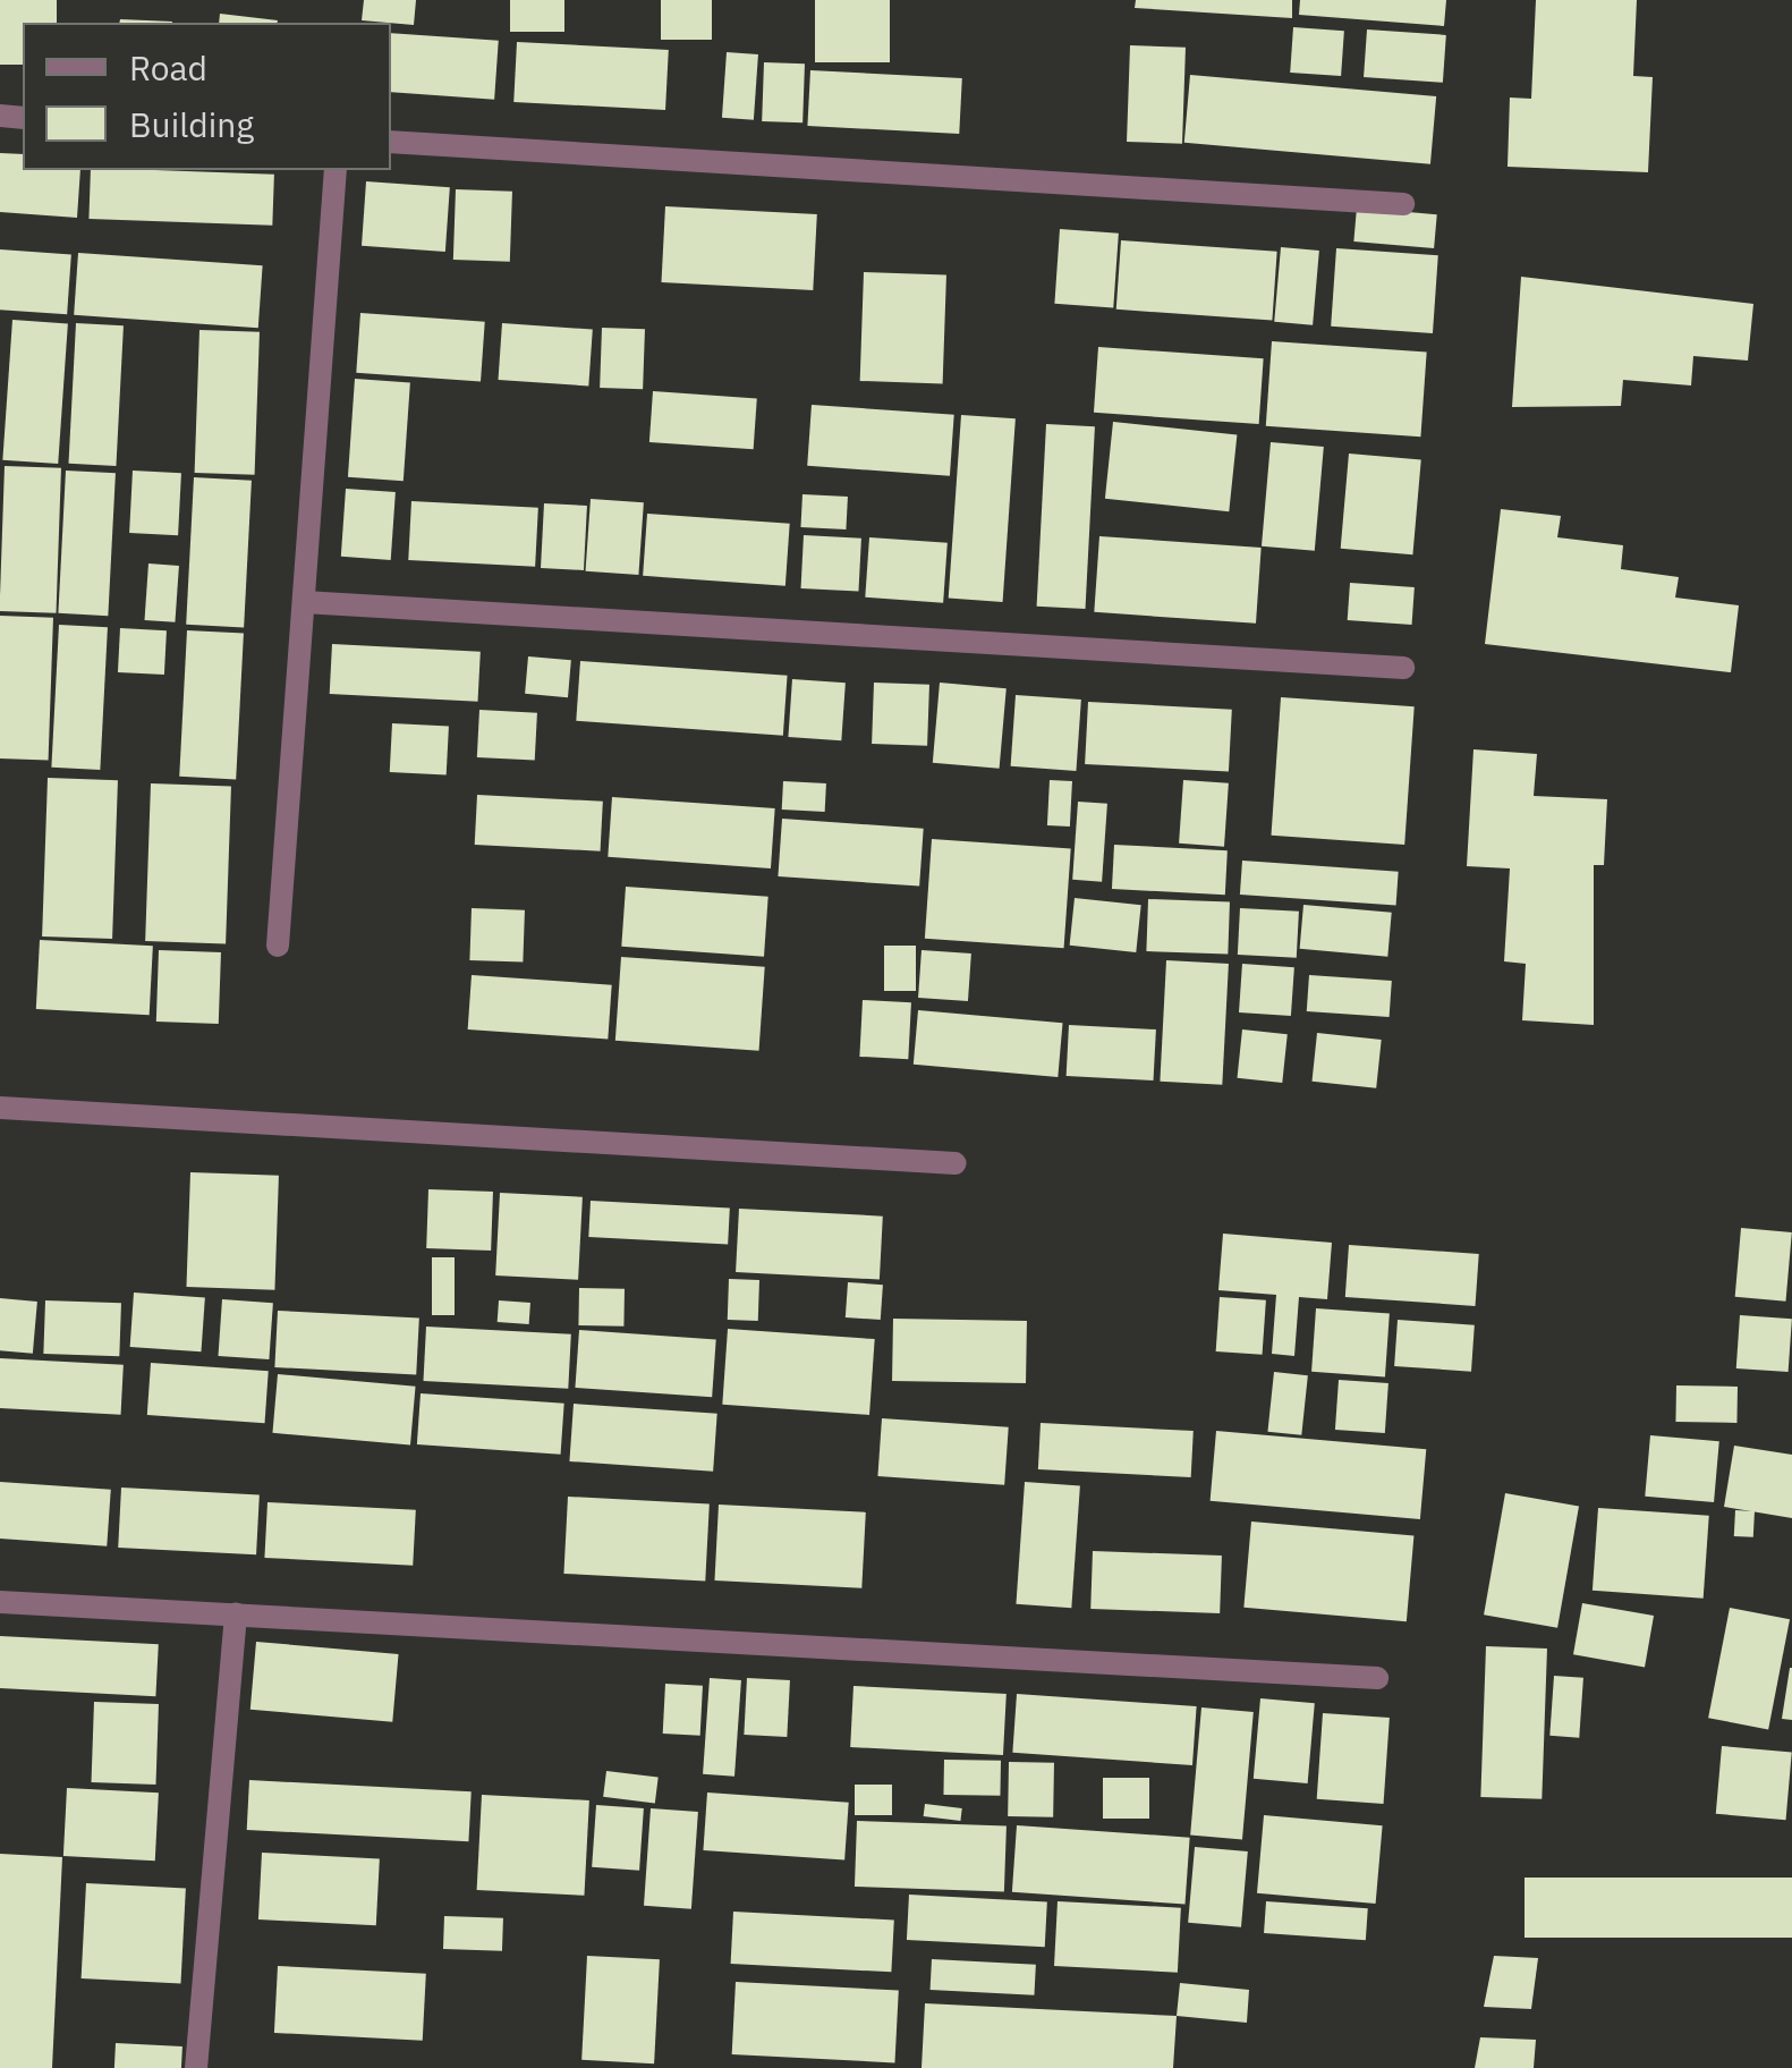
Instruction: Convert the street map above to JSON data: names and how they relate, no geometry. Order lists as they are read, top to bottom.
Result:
{
  "legend": ["Road", "Building"]
}
